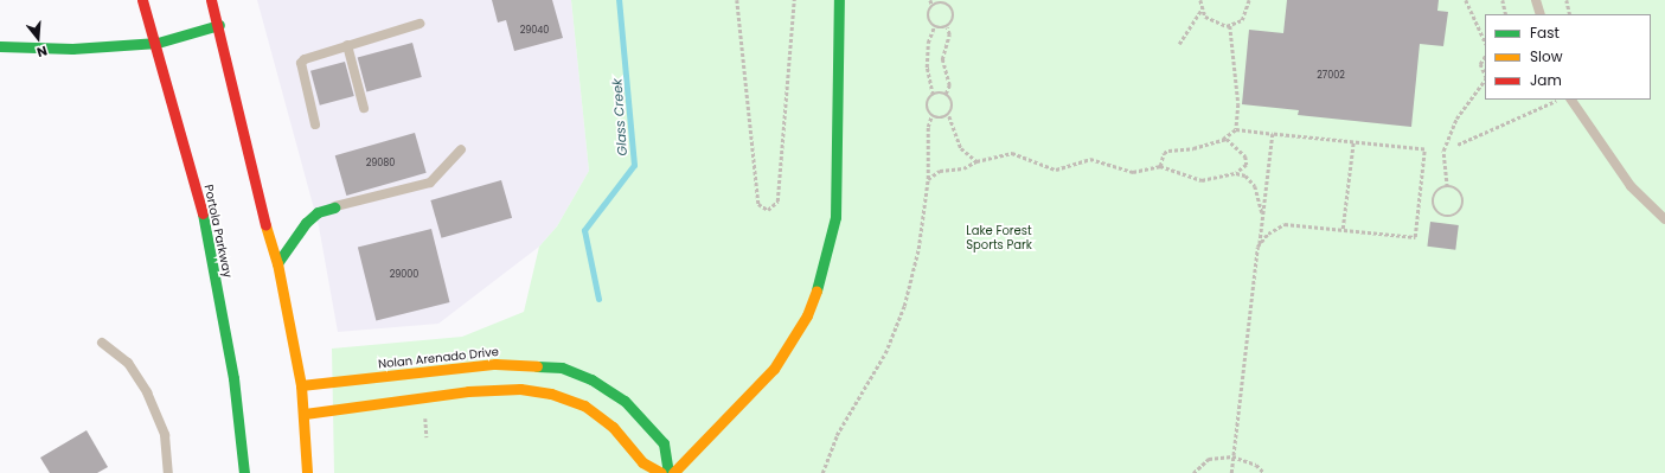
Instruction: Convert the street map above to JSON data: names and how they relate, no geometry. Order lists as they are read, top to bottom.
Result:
{
  "streets": {
    "street": ["Portola Parkway", "Nolan Arenado Drive"]
  },
  "water": ["Glass Creek"],
  "parks": ["Lake Forest Sports Park"],
  "house_numbers": [
    "29040",
    "27002",
    "29080",
    "29000"
  ],
  "legend": ["Fast", "Slow", "Jam"],
  "north": "bottom"
}
